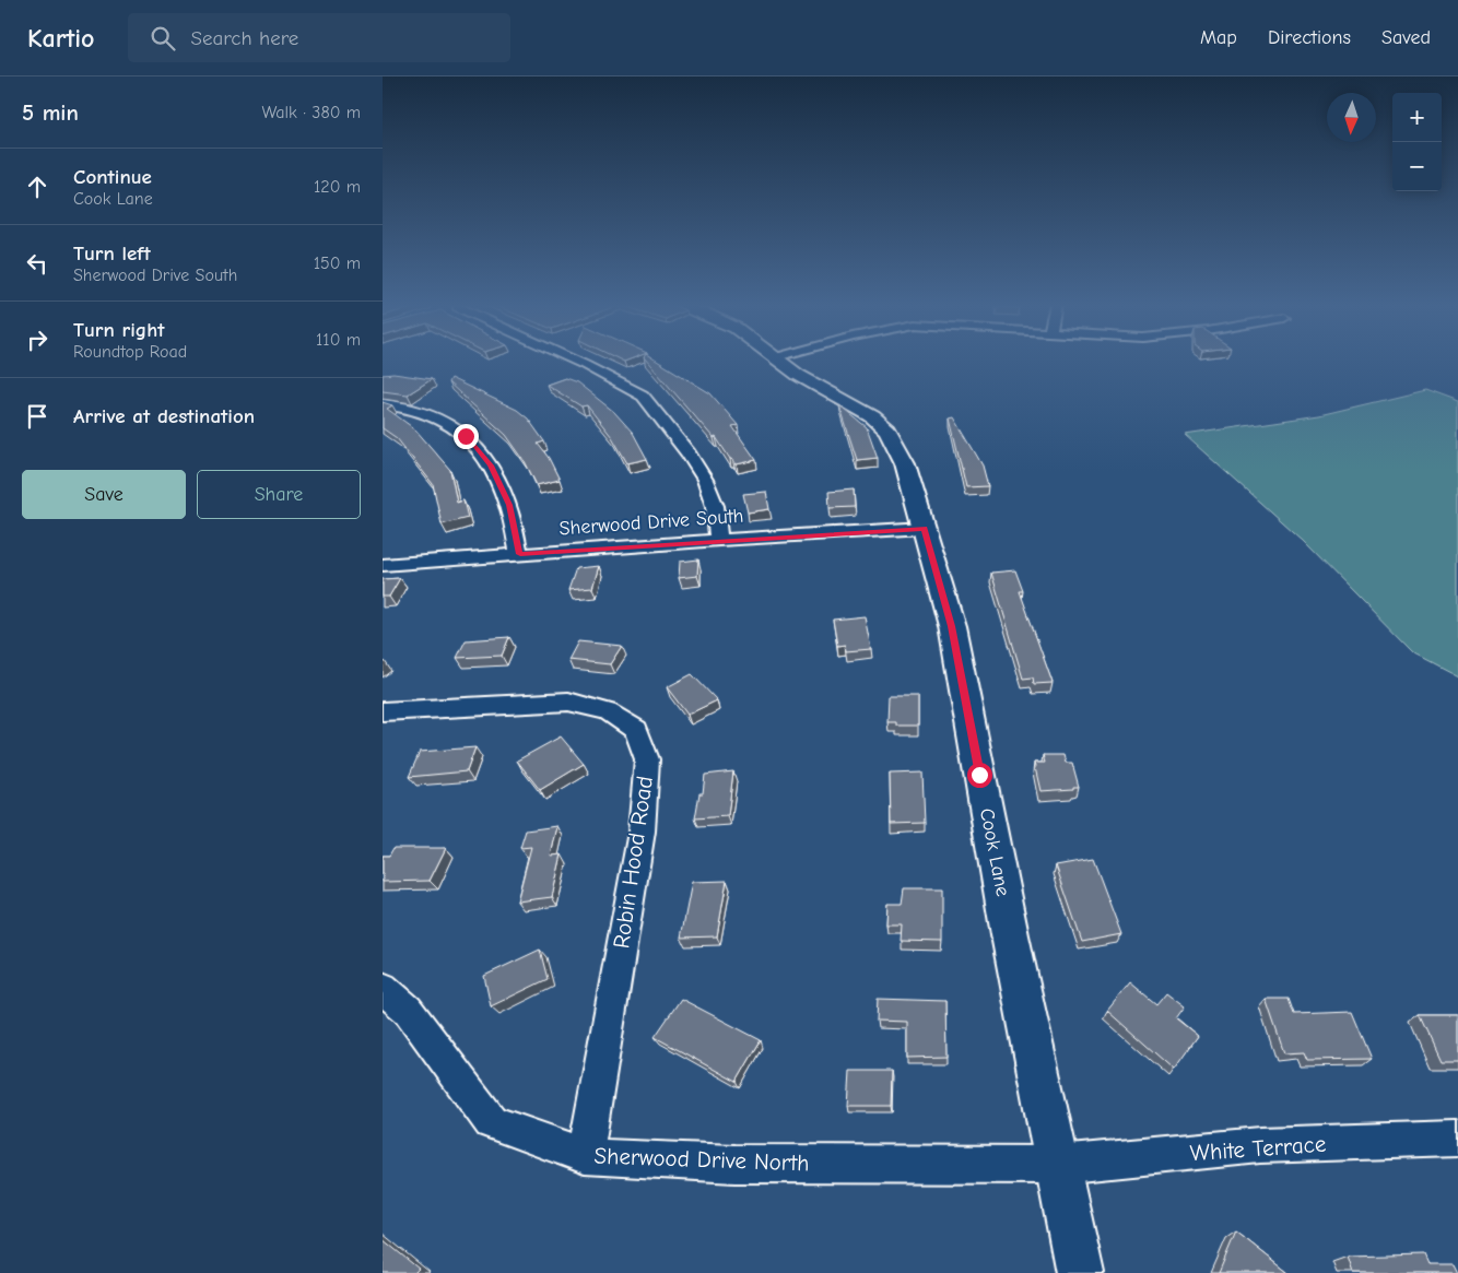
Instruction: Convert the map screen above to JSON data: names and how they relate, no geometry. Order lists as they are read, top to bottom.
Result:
{
  "streets": {
    "street": [
      "Sherwood Drive South",
      "Cook Lane",
      "Robin Hood Road",
      "White Terrace",
      "Sherwood Drive North"
    ]
  },
  "crossings": [
    ["Sherwood Drive South", "Cook Lane"],
    ["Cook Lane", "White Terrace"],
    ["Cook Lane", "Sherwood Drive North"],
    ["Robin Hood Road", "Sherwood Drive North"],
    ["White Terrace", "Sherwood Drive North"]
  ],
  "north": "bottom",
  "page": {
    "header": "Kartio",
    "search": "Search here",
    "nav": ["Map", "Directions", "Saved"],
    "heading": ["5 min", "Walk · 380 m"],
    "map_buttons": ["+", "−"],
    "list": [
      ["Continue", "Cook Lane", "120 m"],
      ["Turn left", "Sherwood Drive South", "150 m"],
      ["Turn right", "Roundtop Road", "110 m"],
      "Arrive at destination"
    ],
    "buttons": ["Save", "Share"]
  }
}
